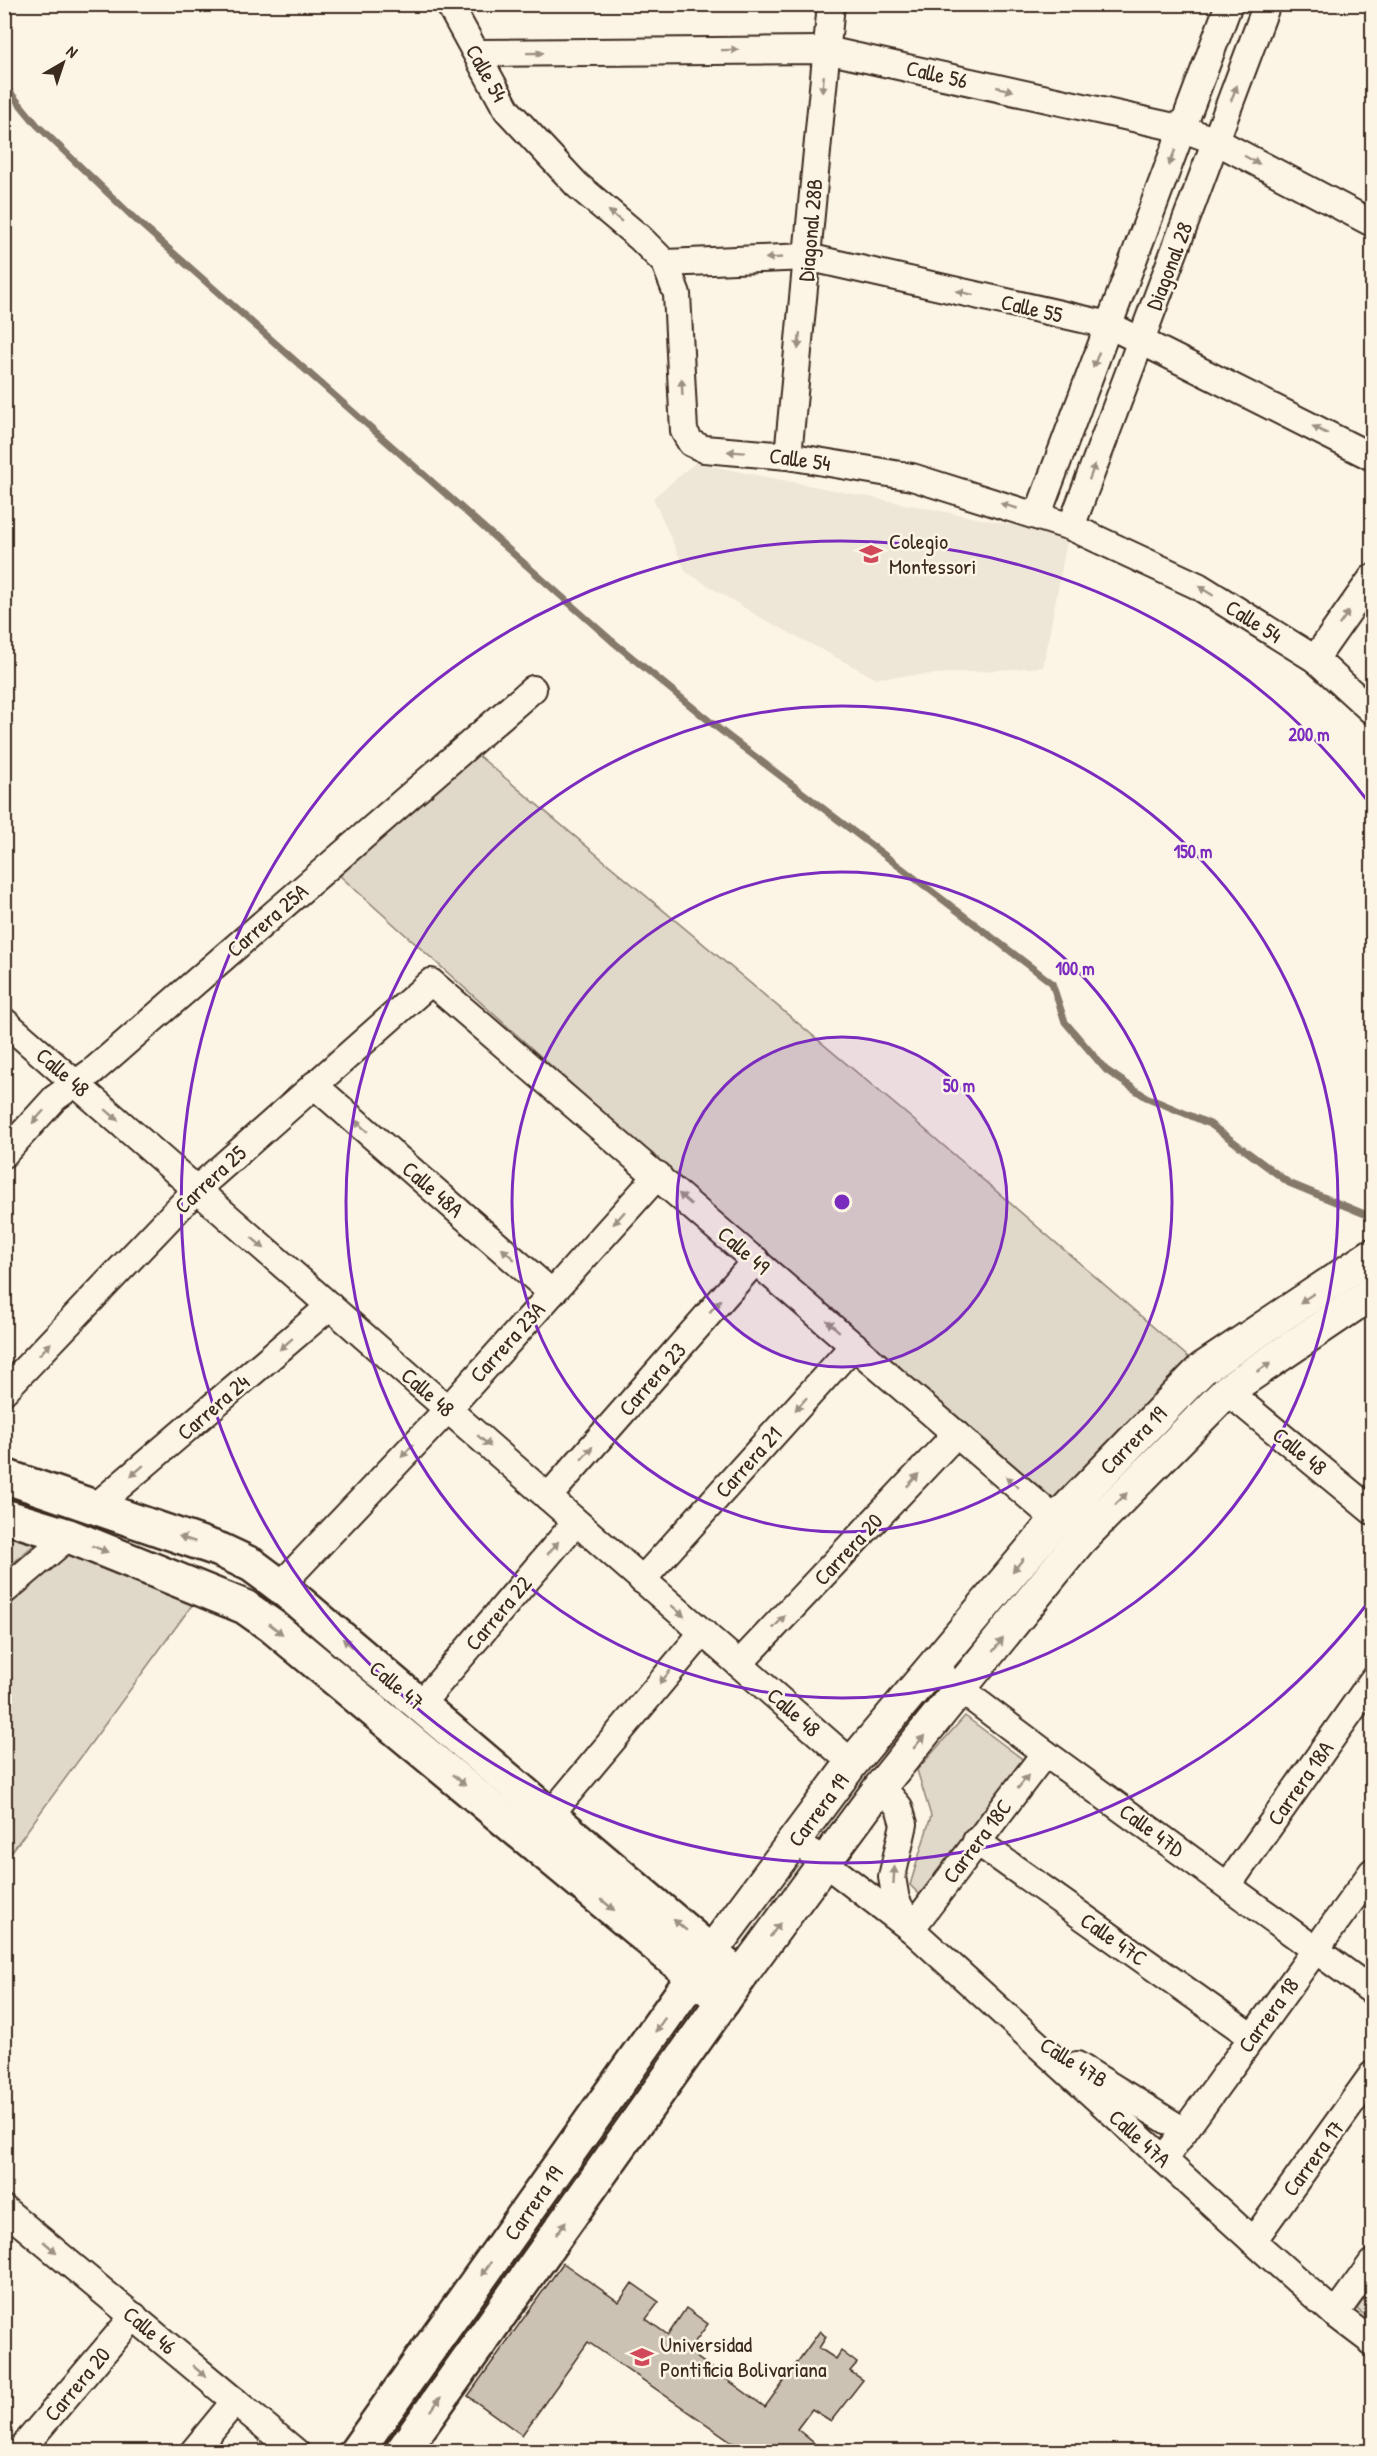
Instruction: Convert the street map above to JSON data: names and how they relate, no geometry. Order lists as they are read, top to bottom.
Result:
{
  "streets": {
    "main road": ["Carrera 19", "Calle 47"],
    "street": [
      "Calle 54",
      "Calle 56",
      "Diagonal 28B",
      "Diagonal 28",
      "Calle 55",
      "Carrera 25A",
      "Calle 48",
      "Carrera 25",
      "Calle 48A",
      "Calle 49",
      "Carrera 23A",
      "Carrera 23",
      "Carrera 24",
      "Carrera 21",
      "Carrera 20",
      "Carrera 22",
      "Carrera 18A",
      "Calle 47D",
      "Carrera 18C",
      "Calle 47C",
      "Carrera 18",
      "Calle 47B",
      "Calle 47A",
      "Carrera 17",
      "Calle 46"
    ]
  },
  "crossings": [
    ["Calle 54", "Calle 56"],
    ["Calle 54", "Diagonal 28B"],
    ["Calle 54", "Diagonal 28"],
    ["Calle 54", "Calle 55"],
    ["Calle 56", "Diagonal 28B"],
    ["Calle 56", "Diagonal 28"],
    ["Diagonal 28B", "Calle 55"],
    ["Diagonal 28", "Calle 55"],
    ["Carrera 25A", "Calle 48"],
    ["Calle 48", "Carrera 25"],
    ["Calle 48", "Carrera 23A"],
    ["Calle 48", "Carrera 23"],
    ["Calle 48", "Carrera 24"],
    ["Calle 48", "Carrera 19"],
    ["Calle 48", "Carrera 21"],
    ["Calle 48", "Carrera 20"],
    ["Calle 48", "Carrera 22"],
    ["Carrera 25", "Calle 48A"],
    ["Carrera 25", "Calle 49"],
    ["Calle 48A", "Carrera 23A"],
    ["Calle 49", "Carrera 23A"],
    ["Calle 49", "Carrera 23"],
    ["Calle 49", "Carrera 19"],
    ["Calle 49", "Carrera 21"],
    ["Calle 49", "Carrera 20"],
    ["Carrera 23A", "Calle 47"],
    ["Carrera 24", "Calle 47"],
    ["Carrera 19", "Calle 47"],
    ["Carrera 19", "Calle 47D"],
    ["Carrera 19", "Calle 47A"],
    ["Carrera 20", "Calle 46"],
    ["Carrera 22", "Calle 47"],
    ["Carrera 18A", "Calle 47D"],
    ["Calle 47D", "Carrera 18C"],
    ["Calle 47D", "Carrera 18"],
    ["Carrera 18C", "Calle 47C"],
    ["Carrera 18C", "Calle 47A"],
    ["Calle 47C", "Carrera 18"],
    ["Carrera 18", "Calle 47B"],
    ["Carrera 18", "Calle 47A"],
    ["Calle 47B", "Calle 47A"],
    ["Calle 47A", "Carrera 17"]
  ],
  "one_way": [
    "Calle 54",
    "Calle 56",
    "Diagonal 28B",
    "Calle 55",
    "Calle 48",
    "Carrera 25",
    "Calle 48A",
    "Calle 49",
    "Carrera 23A",
    "Carrera 23",
    "Carrera 24",
    "Carrera 21",
    "Carrera 20",
    "Carrera 18C",
    "Calle 46"
  ],
  "places": {
    "school or university": ["Colegio Montessori", "Universidad Pontificia Bolivariana"]
  },
  "north": "top right",
  "rings": [
    "200 m",
    "150 m",
    "100 m",
    "50 m"
  ]
}
